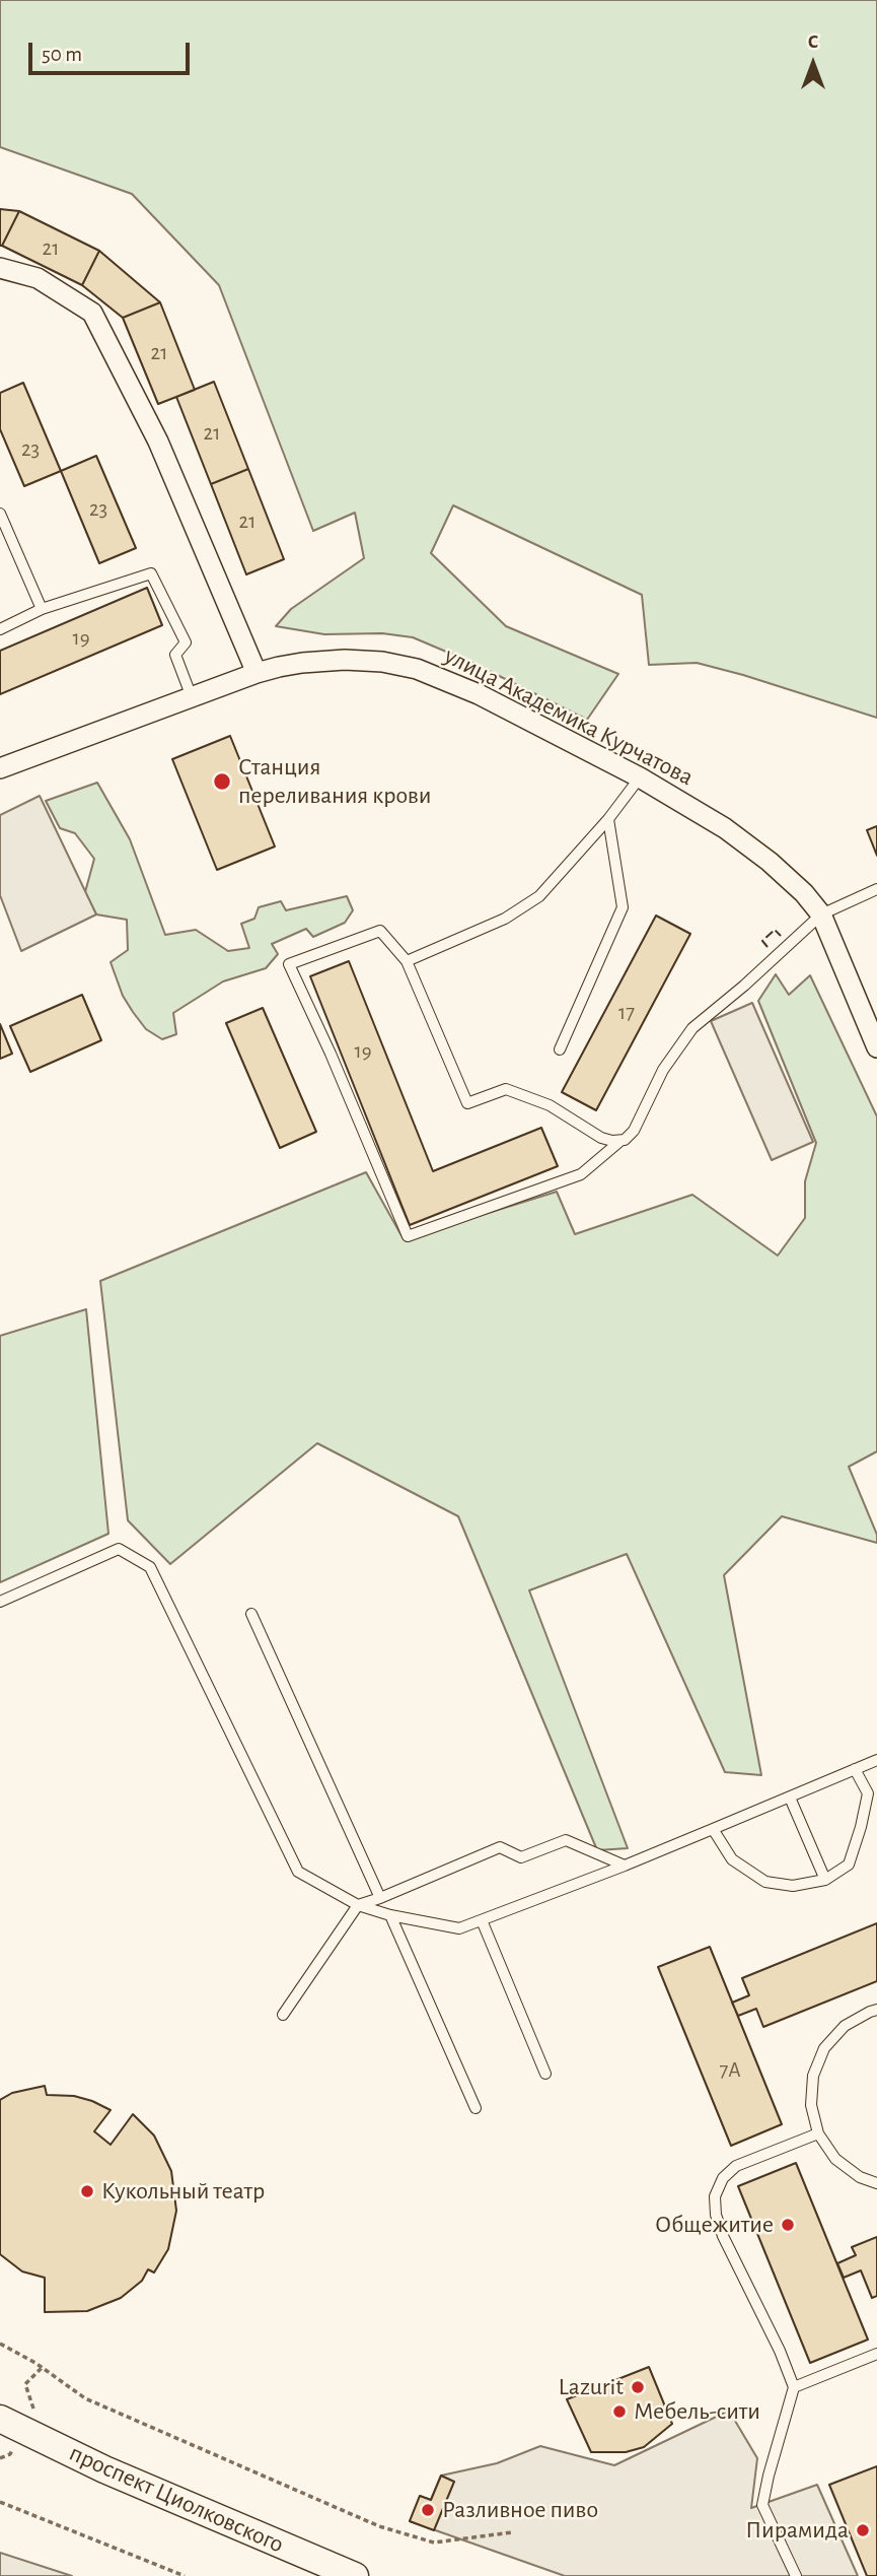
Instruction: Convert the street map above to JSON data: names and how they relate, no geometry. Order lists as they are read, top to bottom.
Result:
{
  "streets": {
    "main road": ["проспект Циолковского"],
    "street": ["улица Академика Курчатова"]
  },
  "places": [
    "Станция переливания крови",
    "Кукольный театр",
    "Общежитие",
    "Lazurit",
    "Мебель-сити",
    "Разливное пиво",
    "Пирамида"
  ],
  "house_numbers": [
    "21",
    "21",
    "21",
    "23",
    "23",
    "21",
    "19",
    "17",
    "19",
    "7А"
  ],
  "scale_bar": "50 m",
  "north": "top"
}
